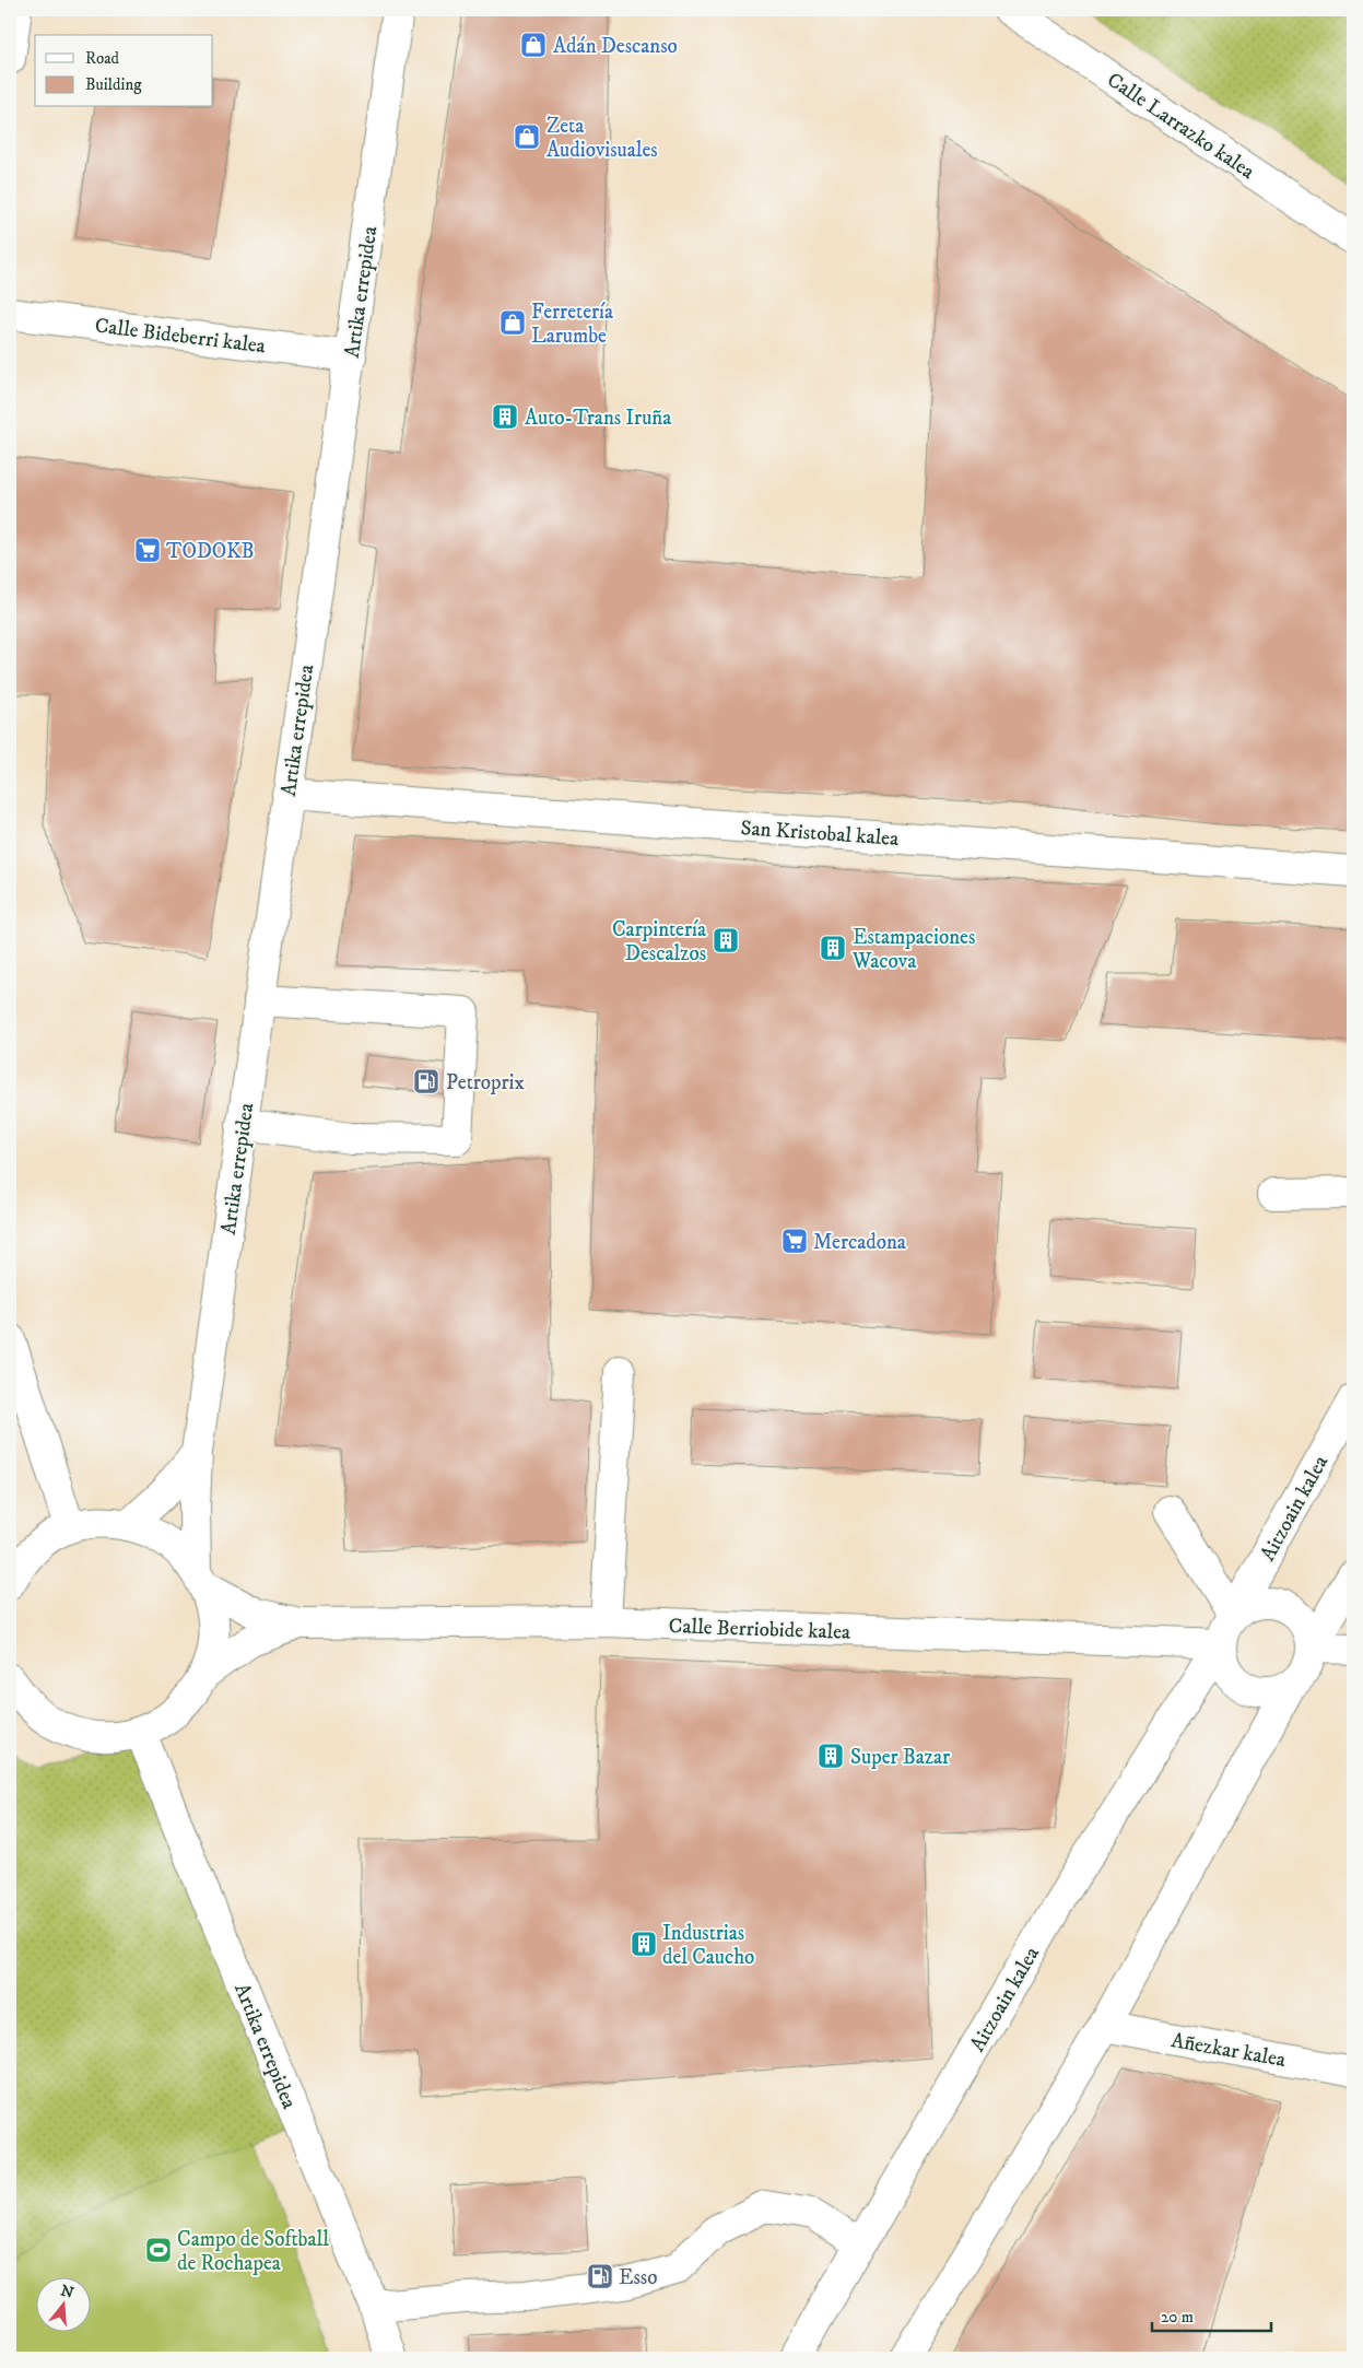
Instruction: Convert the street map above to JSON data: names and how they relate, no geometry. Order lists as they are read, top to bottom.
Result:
{
  "streets": {
    "street": [
      "Calle Larrazko kalea",
      "Artika errepidea",
      "Calle Bideberri kalea",
      "San Kristobal kalea",
      "Aitzoain kalea",
      "Calle Berriobide kalea",
      "Añezkar kalea"
    ]
  },
  "crossings": [
    ["Artika errepidea", "Calle Bideberri kalea"],
    ["Artika errepidea", "San Kristobal kalea"],
    ["Artika errepidea", "Calle Berriobide kalea"],
    ["Aitzoain kalea", "Calle Berriobide kalea"]
  ],
  "places": {
    "shop": ["Adán Descanso", "Zeta Audiovisuales", "Ferretería Larumbe"],
    "building": [
      "Auto-Trans Iruña",
      "Carpintería Descalzos",
      "Estampaciones Wacova",
      "Super Bazar",
      "Industrias del Caucho"
    ],
    "supermarket": ["TODOKB", "Mercadona"],
    "fuel station": ["Petroprix", "Esso"],
    "sports": ["Campo de Softball de Rochapea"]
  },
  "legend": ["Road", "Building"],
  "scale_bar": "20 m",
  "north": "top"
}
